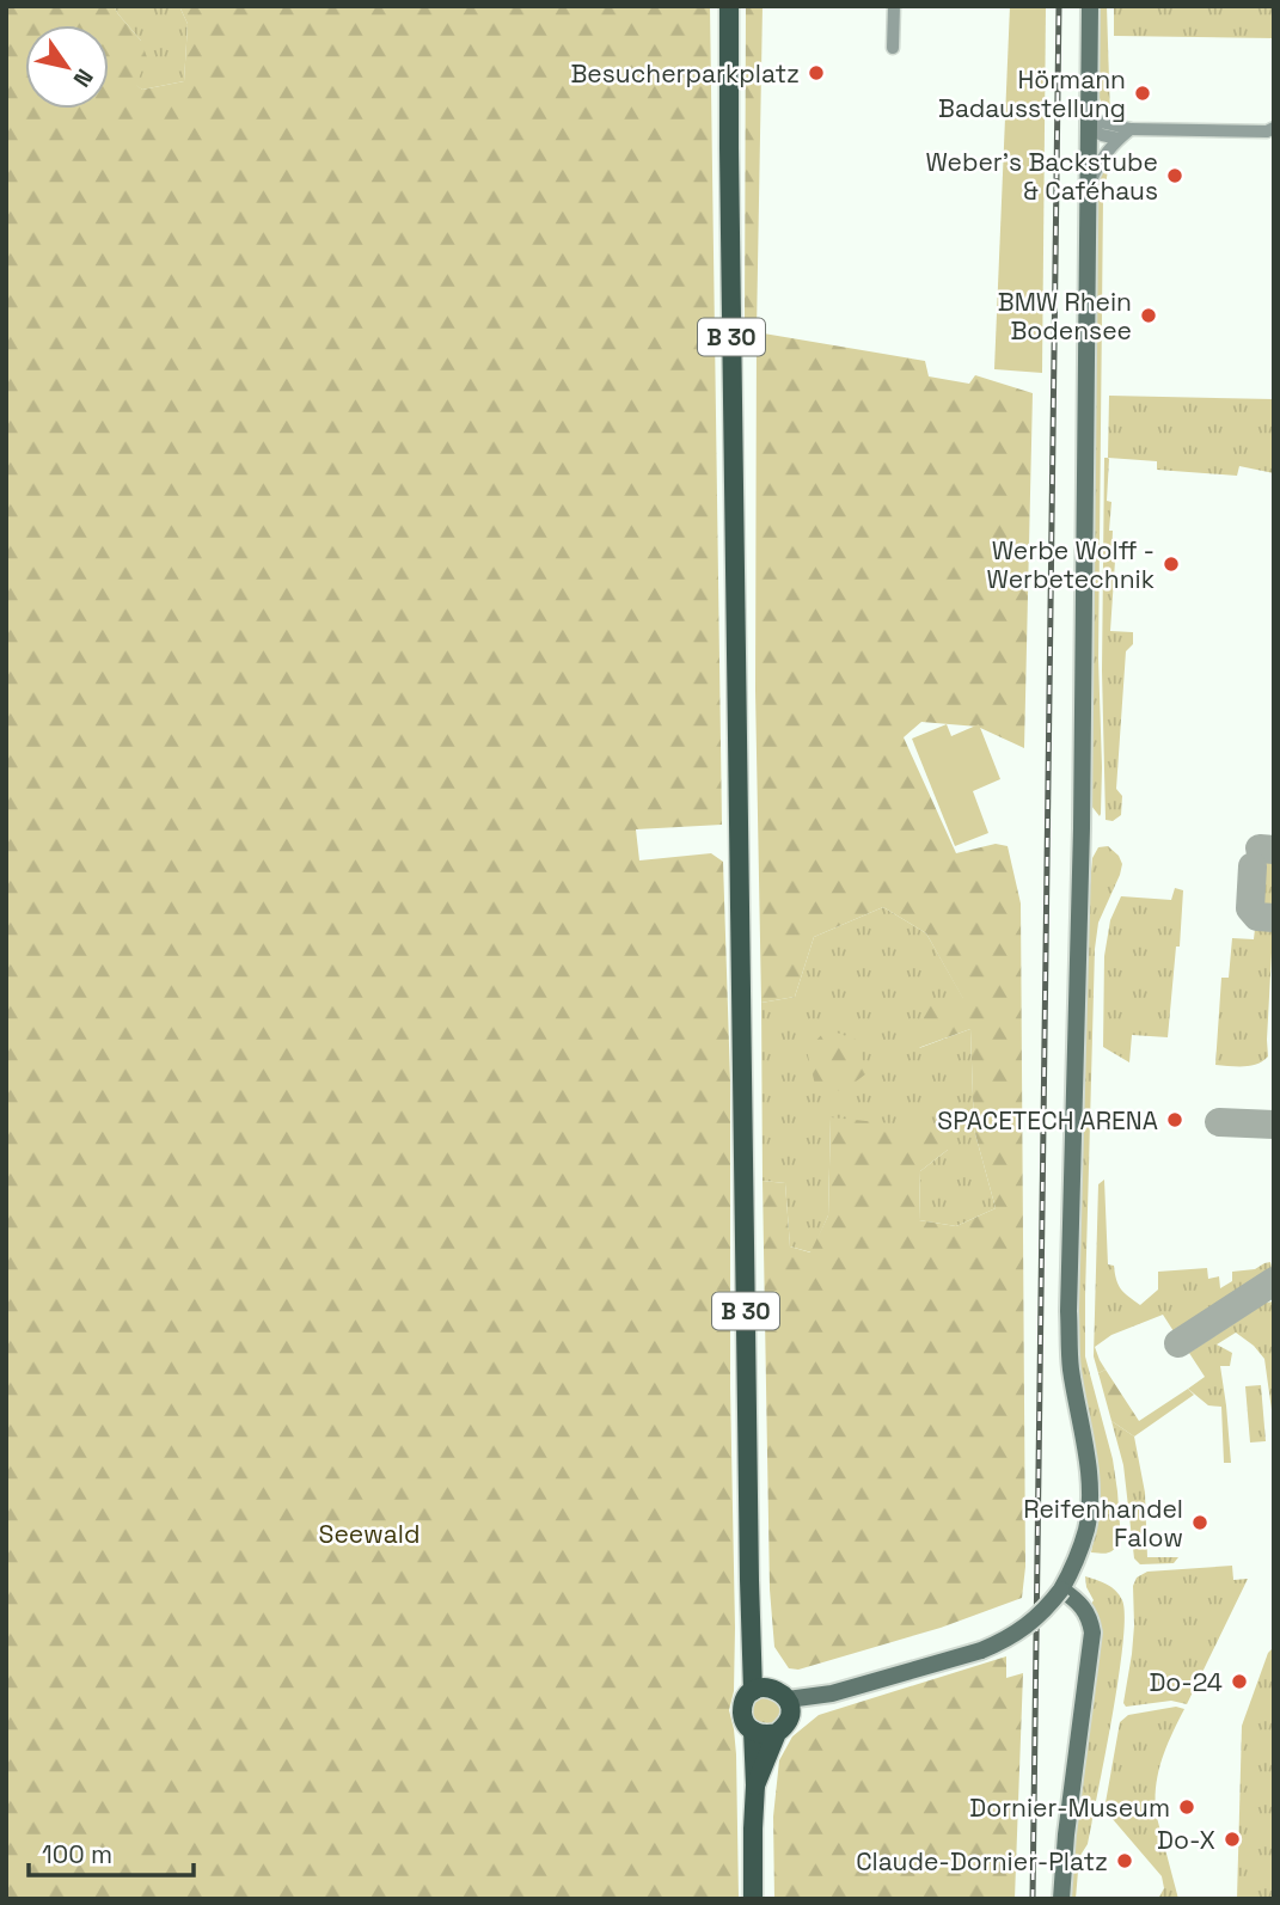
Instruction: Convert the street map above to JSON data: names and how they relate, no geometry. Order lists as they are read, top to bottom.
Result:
{
  "streets": {
    "main road": ["B 30"]
  },
  "parks": ["Seewald"],
  "places": [
    "Besucherparkplatz",
    "Hörmann Badausstellung",
    "Weber's Backstube & Caféhaus",
    "BMW Rhein Bodensee",
    "Werbe Wolff - Werbetechnik",
    "SPACETECH ARENA",
    "Reifenhandel Falow",
    "Do-24",
    "Dornier-Museum",
    "Do-X",
    "Claude-Dornier-Platz"
  ],
  "scale_bar": "100 m",
  "north": "bottom right"
}
